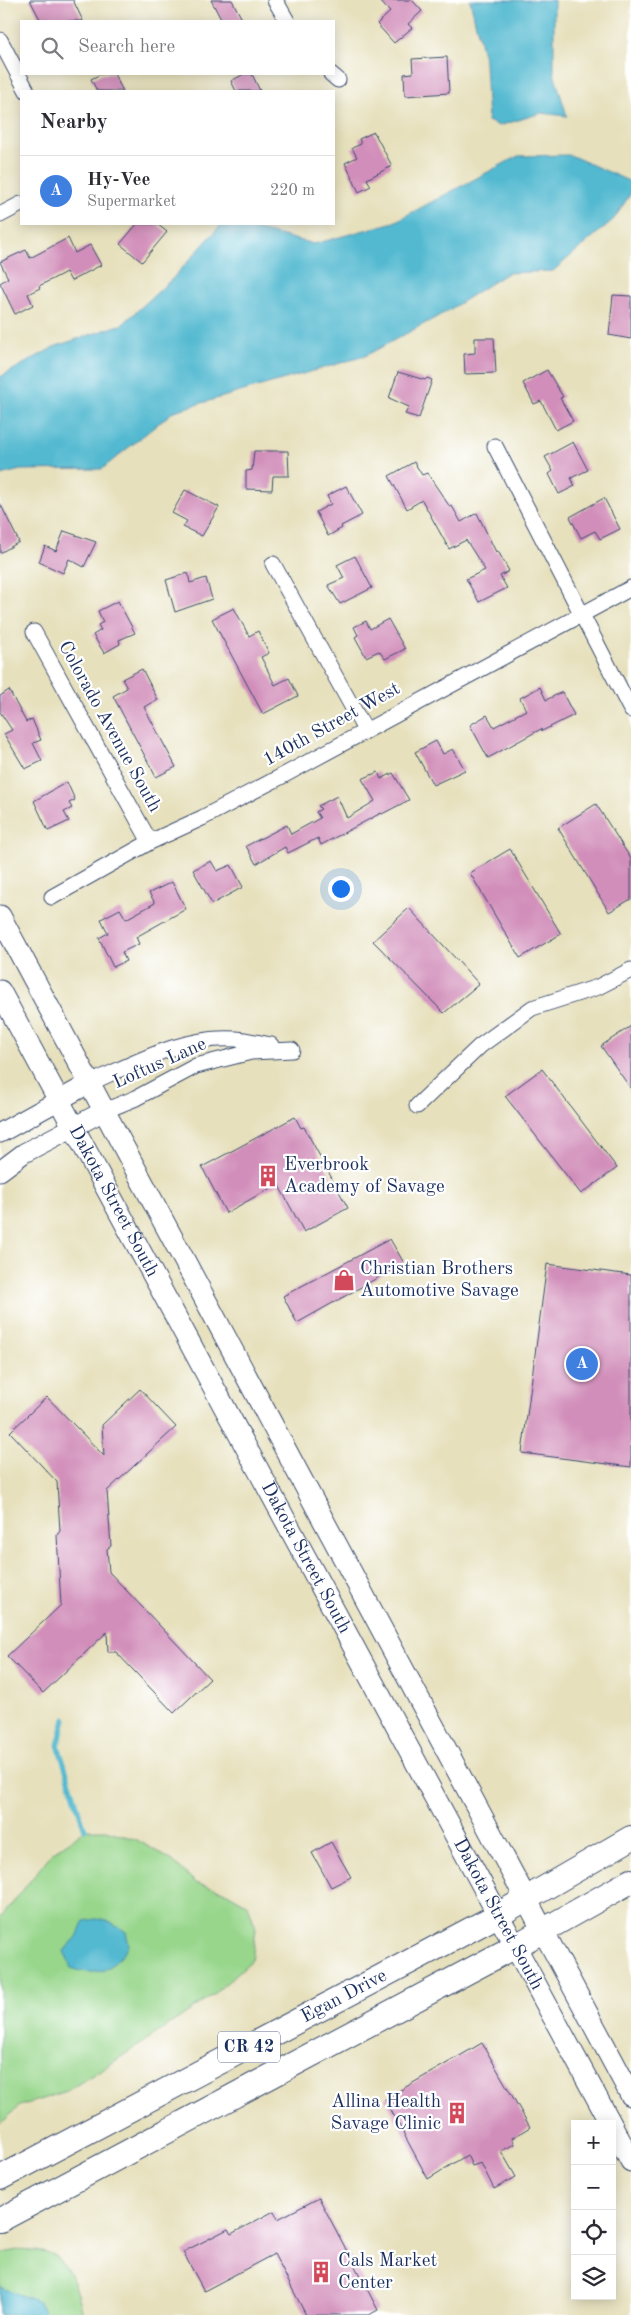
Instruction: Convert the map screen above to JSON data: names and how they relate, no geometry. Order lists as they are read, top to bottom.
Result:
{
  "streets": {
    "highway": ["Egan Drive", "CR 42"],
    "main road": ["Dakota Street South"],
    "street": ["140th Street West", "Colorado Avenue South", "Loftus Lane"]
  },
  "crossings": [
    ["140th Street West", "Colorado Avenue South"],
    ["Loftus Lane", "Dakota Street South"],
    ["Dakota Street South", "Egan Drive"]
  ],
  "places": {
    "building": ["Everbrook Academy of Savage", "Allina Health Savage Clinic", "Cals Market Center"],
    "shop": ["Christian Brothers Automotive Savage"]
  },
  "page": {
    "search": "Search here",
    "heading": "Nearby",
    "list": [
      {
        "mark": "A",
        "name": "Hy-Vee",
        "note": "Supermarket",
        "value": "220 m"
      }
    ],
    "pins": "A",
    "map_buttons": ["+", "−"]
  }
}
